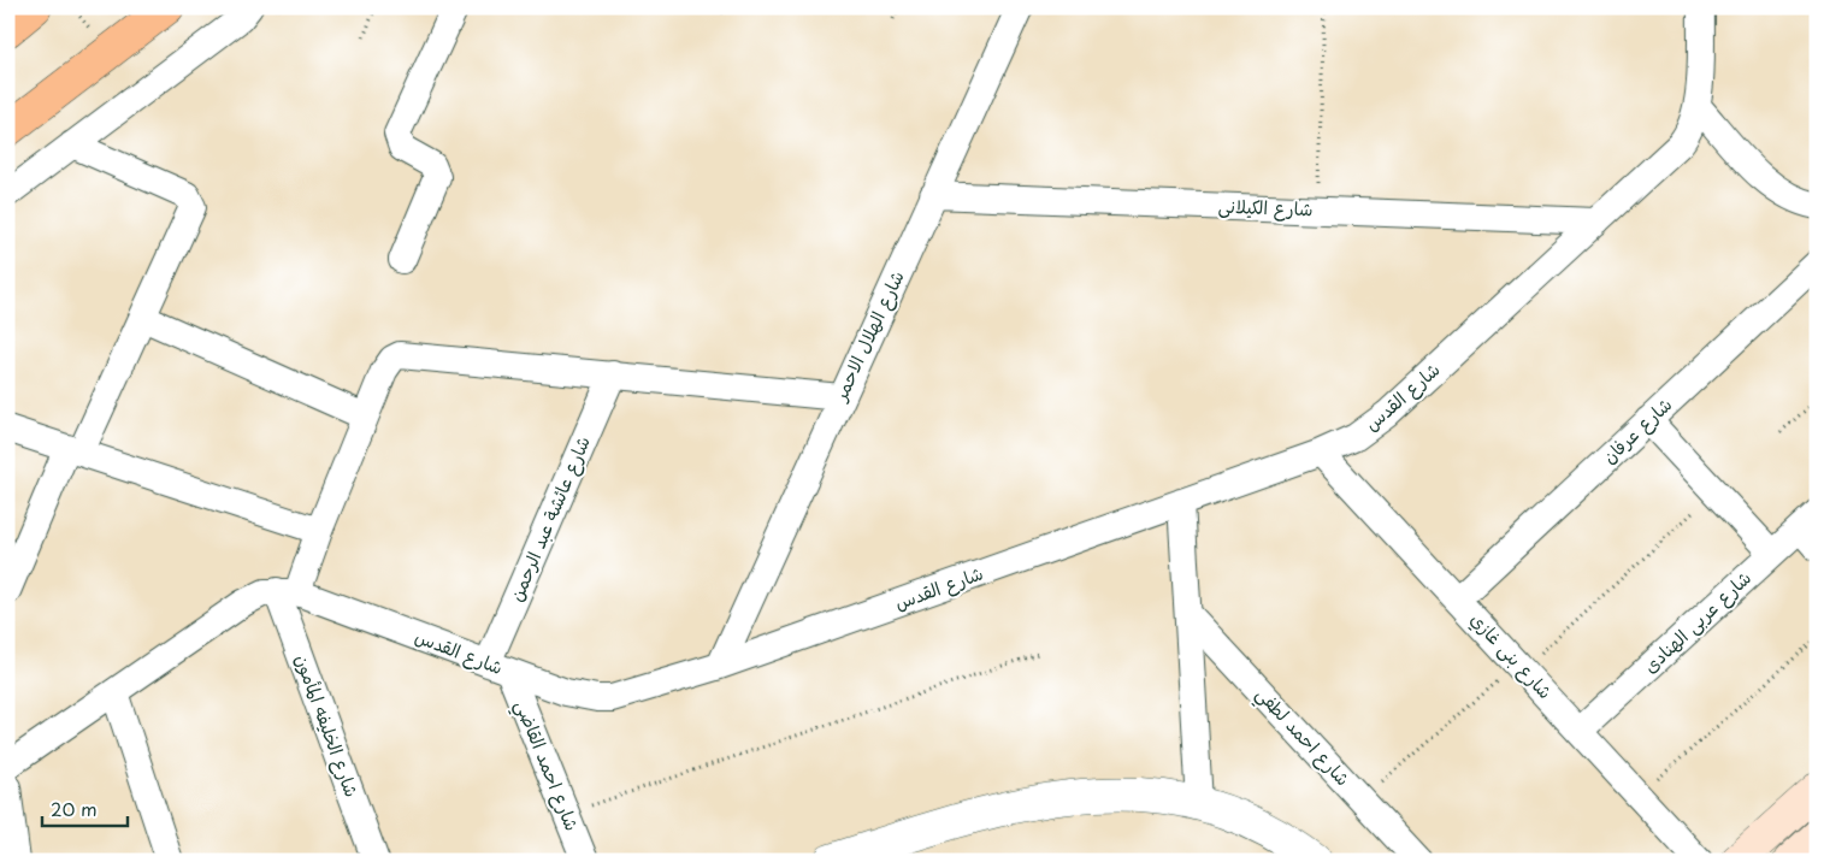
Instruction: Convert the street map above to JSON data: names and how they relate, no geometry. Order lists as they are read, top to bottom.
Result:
{
  "streets": {
    "street": [
      "شارع الكيلانى",
      "شارع الهلال الاحمر",
      "شارع القدس",
      "شارع عرفان",
      "شارع عائشة عبد الرحمن",
      "شارع عربى الهنادى",
      "شارع بنى غازي",
      "شارع الخليفه المأمون",
      "شارع احمد لطفي",
      "شارع احمد القاضي"
    ]
  },
  "crossings": [
    ["شارع الكيلانى", "شارع الهلال الاحمر"],
    ["شارع الكيلانى", "شارع القدس"],
    ["شارع الهلال الاحمر", "شارع القدس"],
    ["شارع القدس", "شارع عائشة عبد الرحمن"],
    ["شارع القدس", "شارع بنى غازي"],
    ["شارع القدس", "شارع الخليفه المأمون"],
    ["شارع القدس", "شارع احمد القاضي"],
    ["شارع عرفان", "شارع بنى غازي"],
    ["شارع عائشة عبد الرحمن", "شارع احمد القاضي"],
    ["شارع عربى الهنادى", "شارع بنى غازي"]
  ],
  "scale_bar": "20 m"
}
